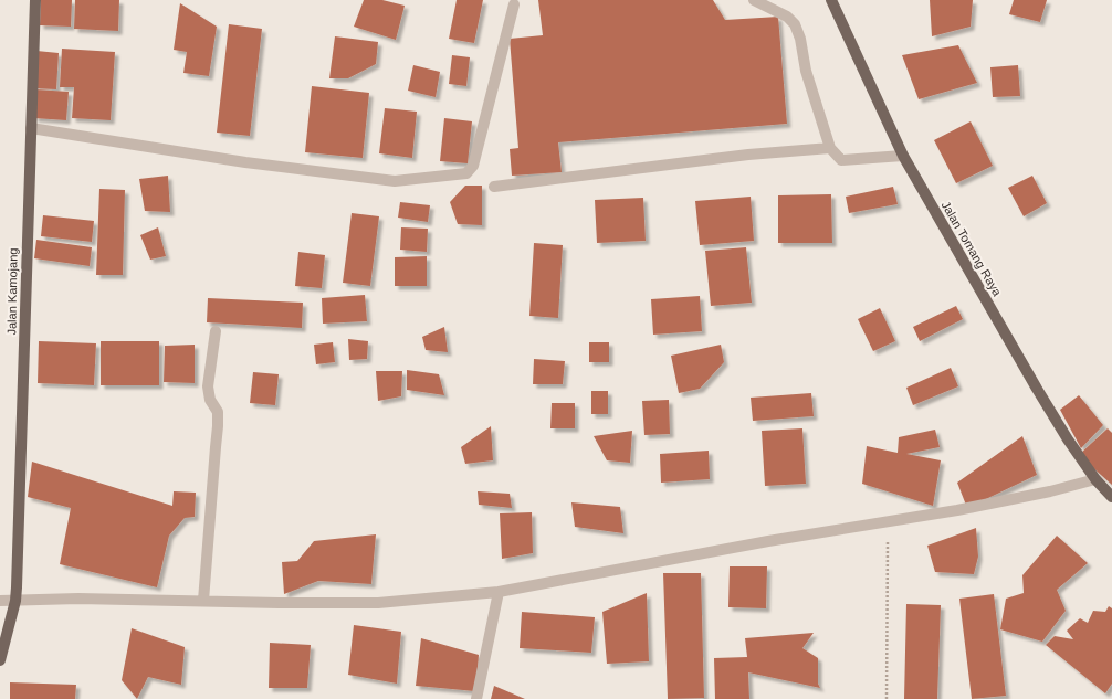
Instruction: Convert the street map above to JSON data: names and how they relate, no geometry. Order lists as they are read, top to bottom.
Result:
{
  "streets": {
    "main road": ["Jalan Tomang Raya", "Jalan Kamojang"]
  }
}
